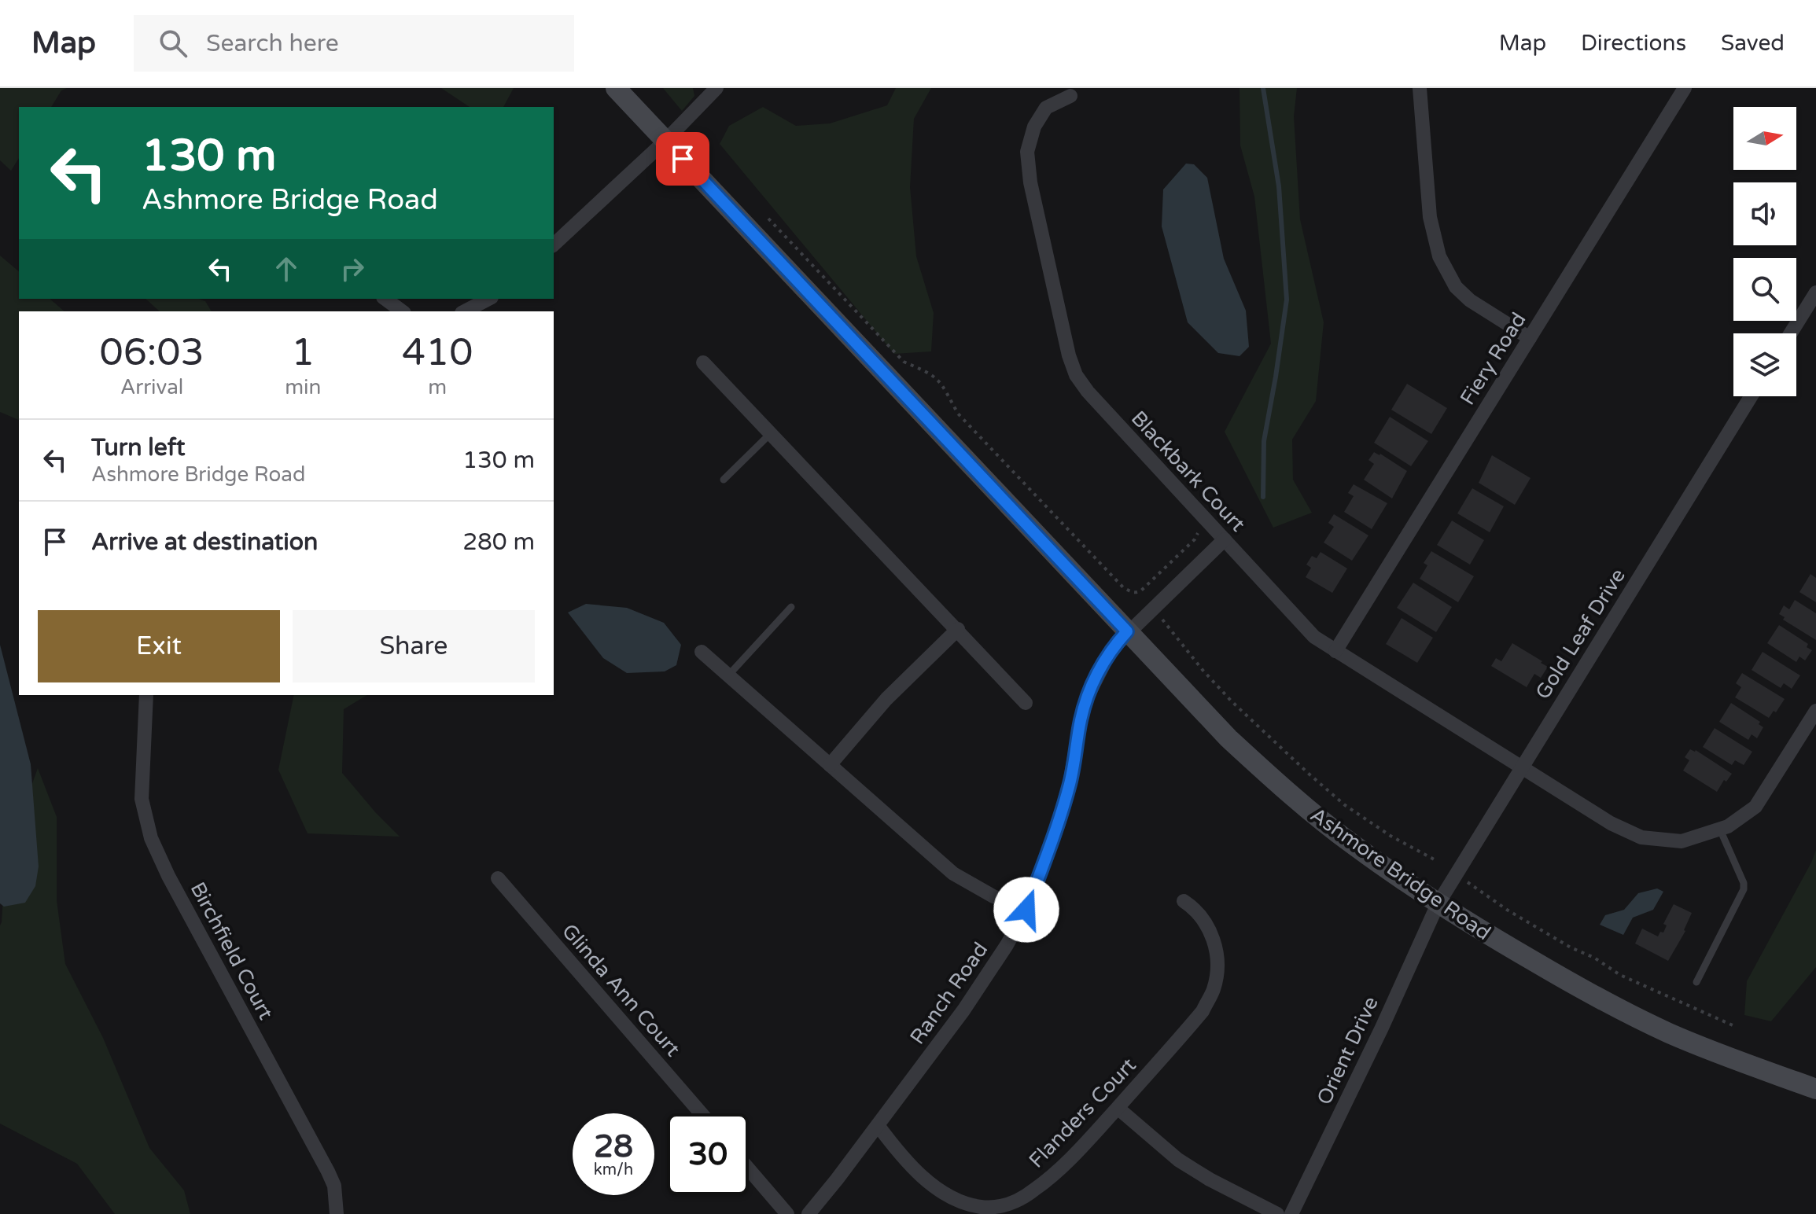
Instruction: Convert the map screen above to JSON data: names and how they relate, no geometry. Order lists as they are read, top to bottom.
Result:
{
  "streets": {
    "main road": ["Ashmore Bridge Road"],
    "street": [
      "Fiery Road",
      "Blackbark Court",
      "Gold Leaf Drive",
      "Birchfield Court",
      "Glinda Ann Court",
      "Ranch Road",
      "Orient Drive",
      "Flanders Court"
    ]
  },
  "crossings": [
    ["Fiery Road", "Blackbark Court"],
    ["Blackbark Court", "Gold Leaf Drive"],
    ["Blackbark Court", "Ranch Road"],
    ["Gold Leaf Drive", "Ashmore Bridge Road"],
    ["Gold Leaf Drive", "Orient Drive"],
    ["Ashmore Bridge Road", "Ranch Road"],
    ["Ashmore Bridge Road", "Orient Drive"],
    ["Ranch Road", "Flanders Court"]
  ],
  "north": "right",
  "page": {
    "header": "Map",
    "search": "Search here",
    "nav": ["Map", "Directions", "Saved"],
    "turn": ["130 m", "Ashmore Bridge Road"],
    "eta": [
      "06:03",
      "Arrival",
      "1",
      "min",
      "410",
      "m"
    ],
    "list": [
      {
        "name": "Turn left",
        "note": "Ashmore Bridge Road",
        "value": "130 m"
      },
      {
        "name": "Arrive at destination",
        "value": "280 m"
      }
    ],
    "buttons": ["Exit", "Share"],
    "speed": "28 km/h",
    "limit": "30"
  }
}
